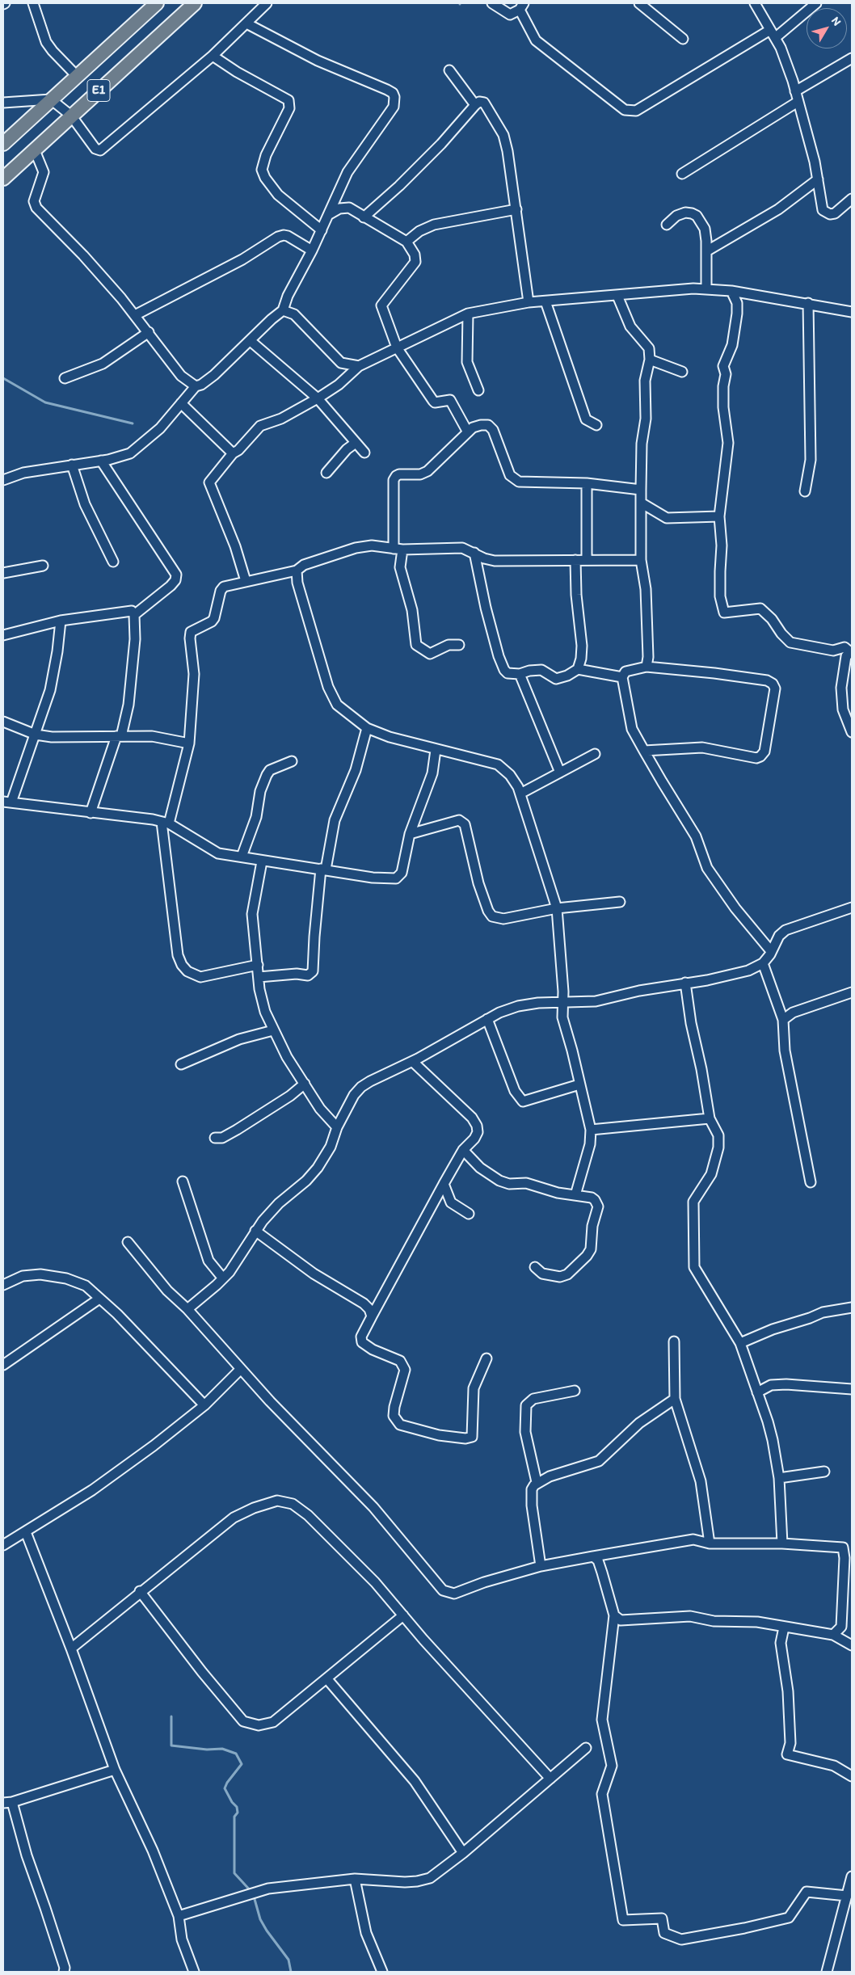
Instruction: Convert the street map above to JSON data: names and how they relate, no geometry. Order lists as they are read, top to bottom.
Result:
{
  "streets": {
    "highway": ["E1"]
  },
  "north": "top right"
}
